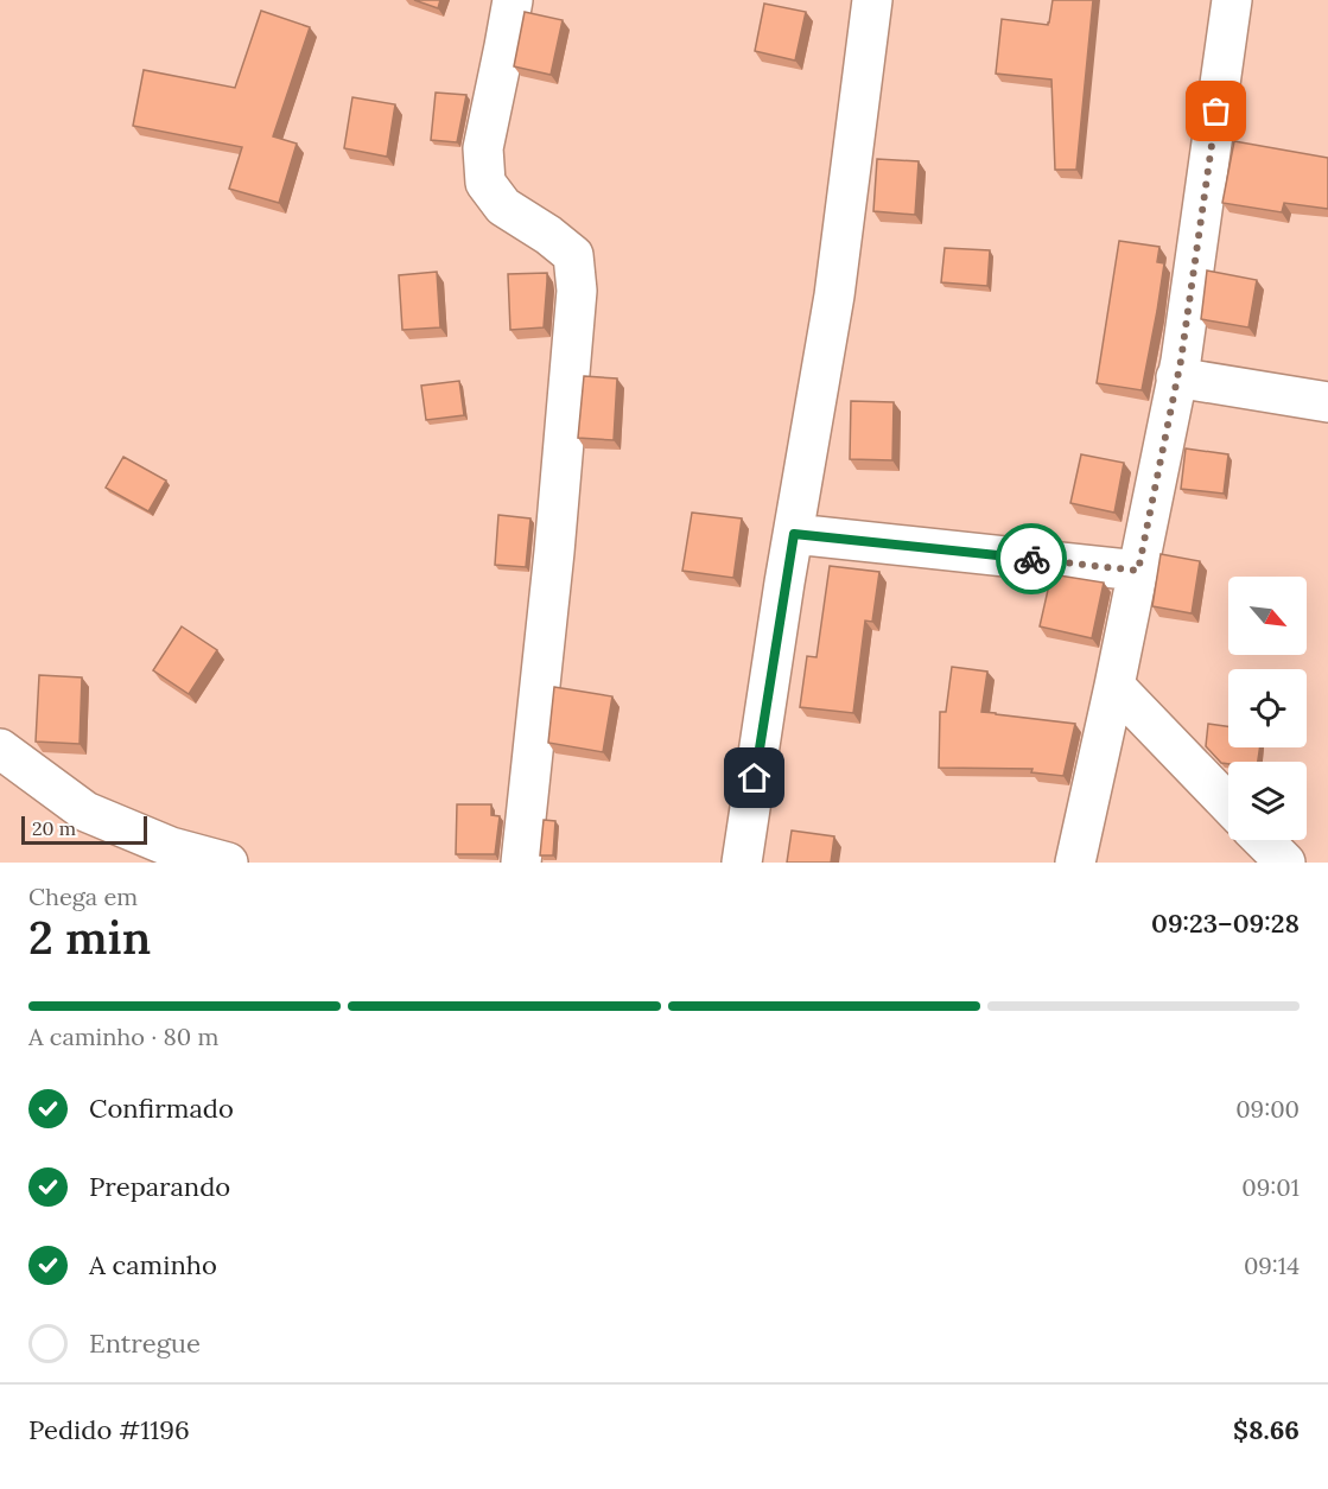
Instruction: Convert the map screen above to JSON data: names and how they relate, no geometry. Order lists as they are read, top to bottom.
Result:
{
  "scale_bar": "20 m",
  "north": "bottom right",
  "page": {
    "scale": "20 m",
    "heading": ["2 min", "Chega em", "09:23–09:28"],
    "panel": ["Pedido #1196", "$8.66"],
    "bar": "A caminho · 80 m",
    "list": [
      ["Confirmado", "09:00"],
      ["Preparando", "09:01"],
      ["A caminho", "09:14"],
      "Entregue"
    ]
  }
}
